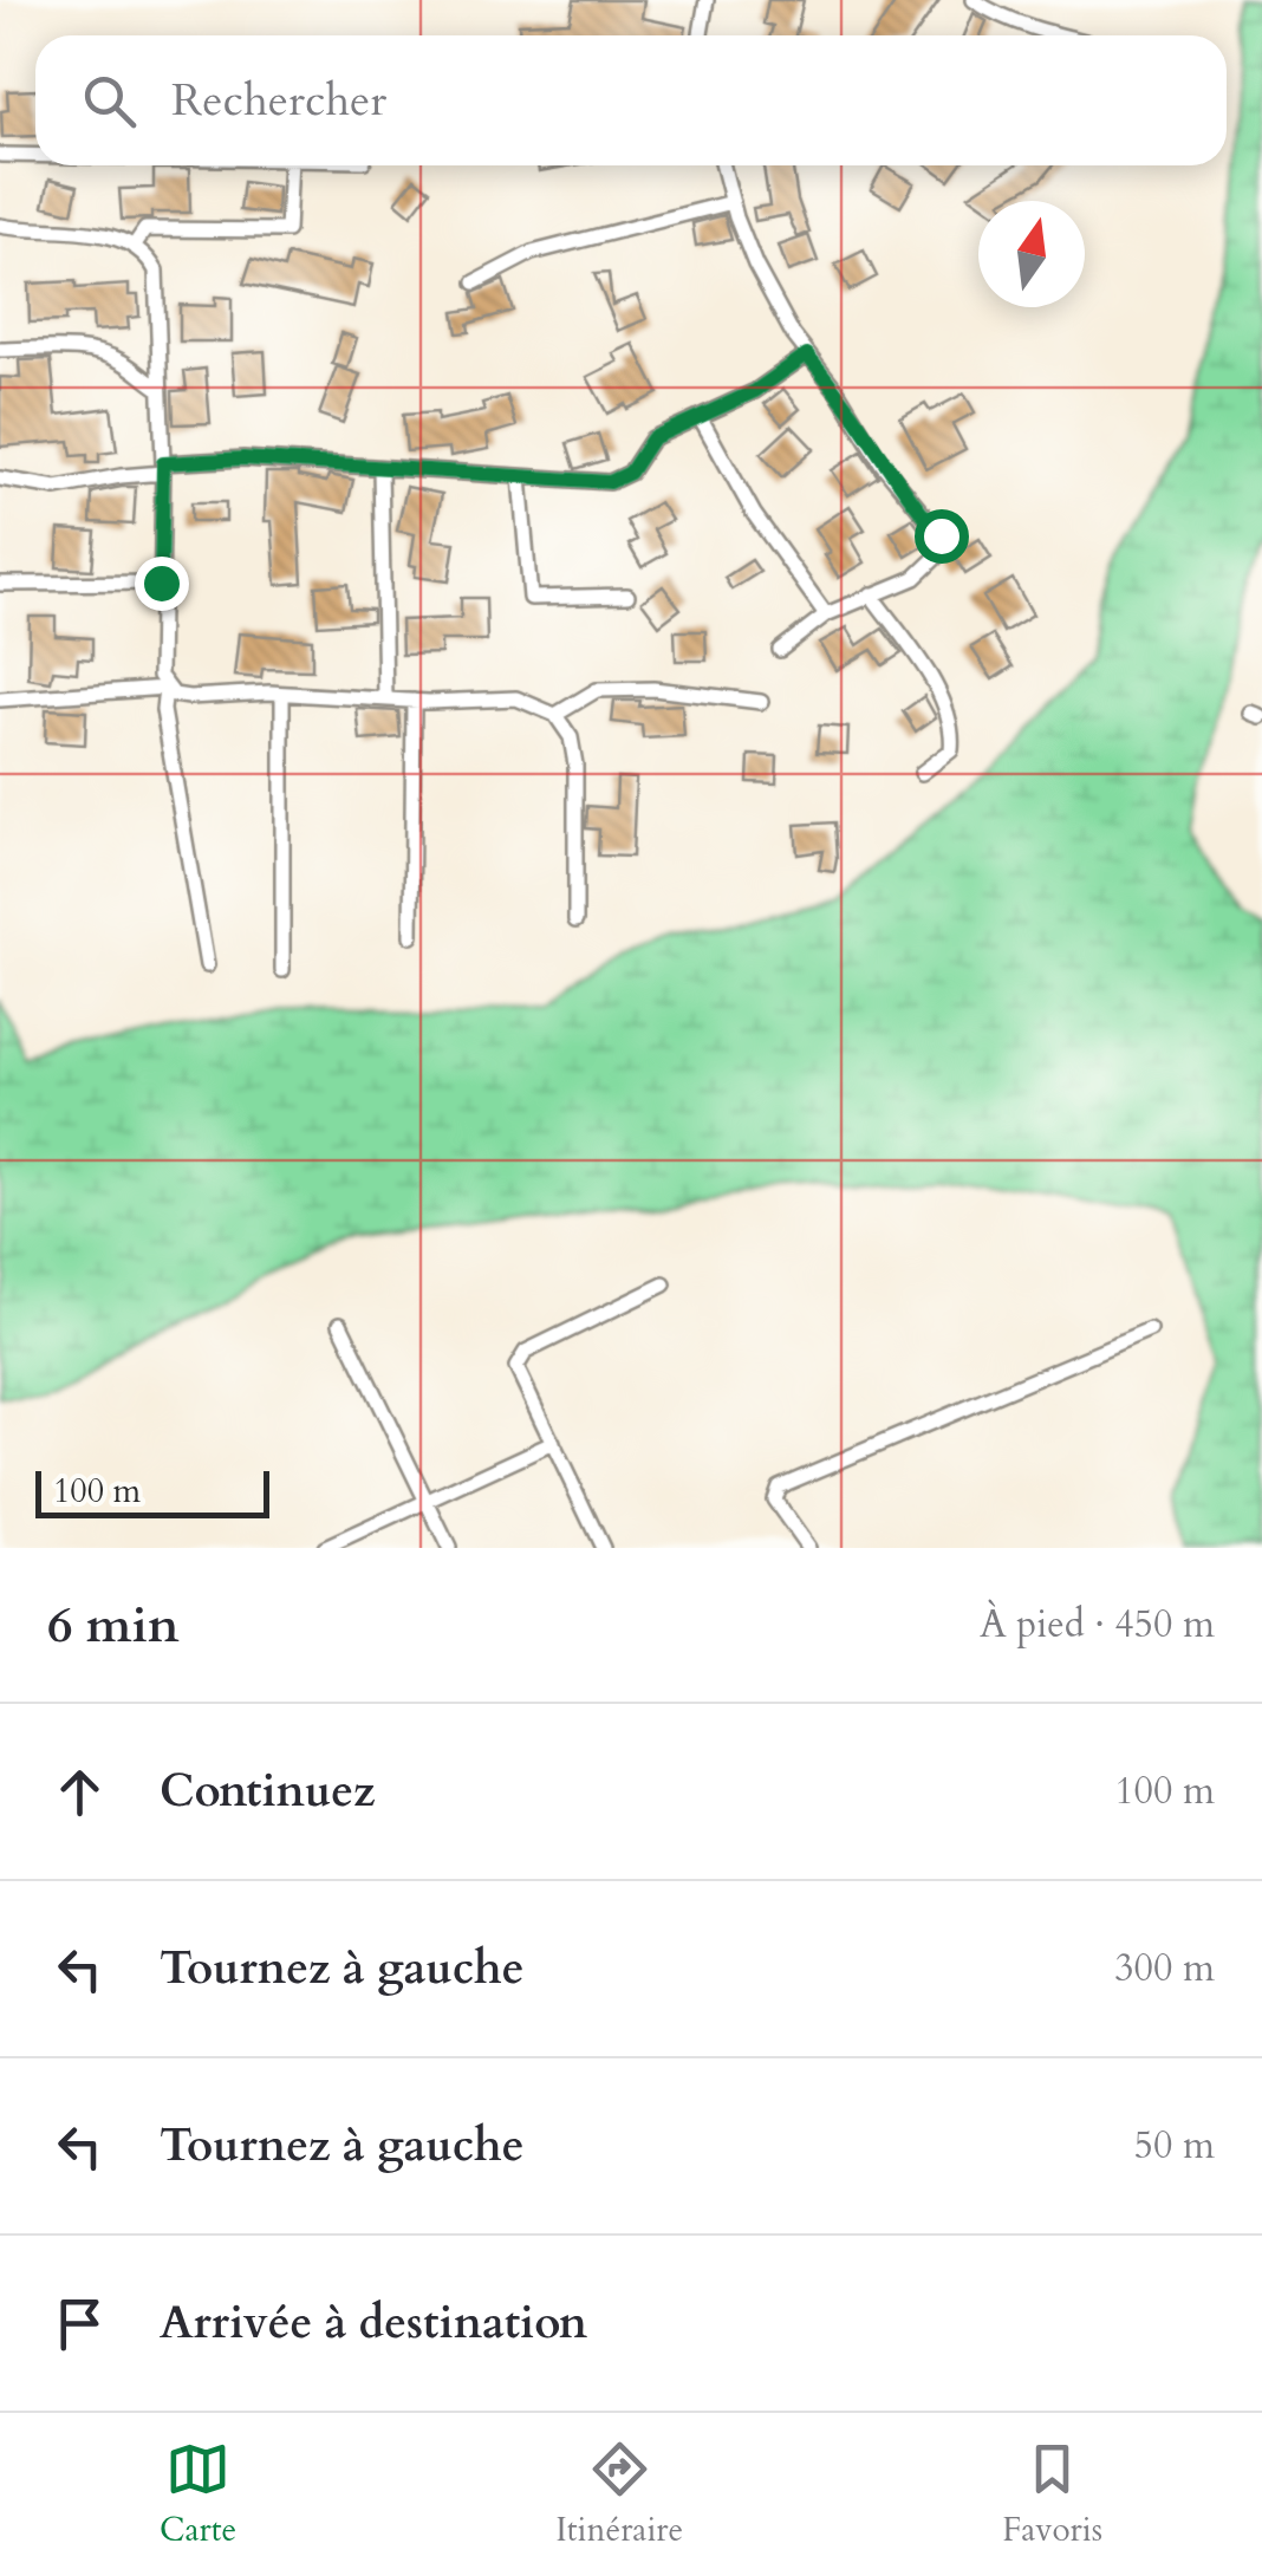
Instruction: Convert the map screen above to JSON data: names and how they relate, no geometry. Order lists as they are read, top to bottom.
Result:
{
  "scale_bar": "100 m",
  "north": "top",
  "page": {
    "search": "Rechercher",
    "scale": "100 m",
    "heading": ["6 min", "À pied · 450 m"],
    "list": [
      ["Continuez", "100 m"],
      ["Tournez à gauche", "300 m"],
      ["Tournez à gauche", "50 m"],
      "Arrivée à destination"
    ],
    "nav": ["Carte", "Itinéraire", "Favoris"]
  }
}
